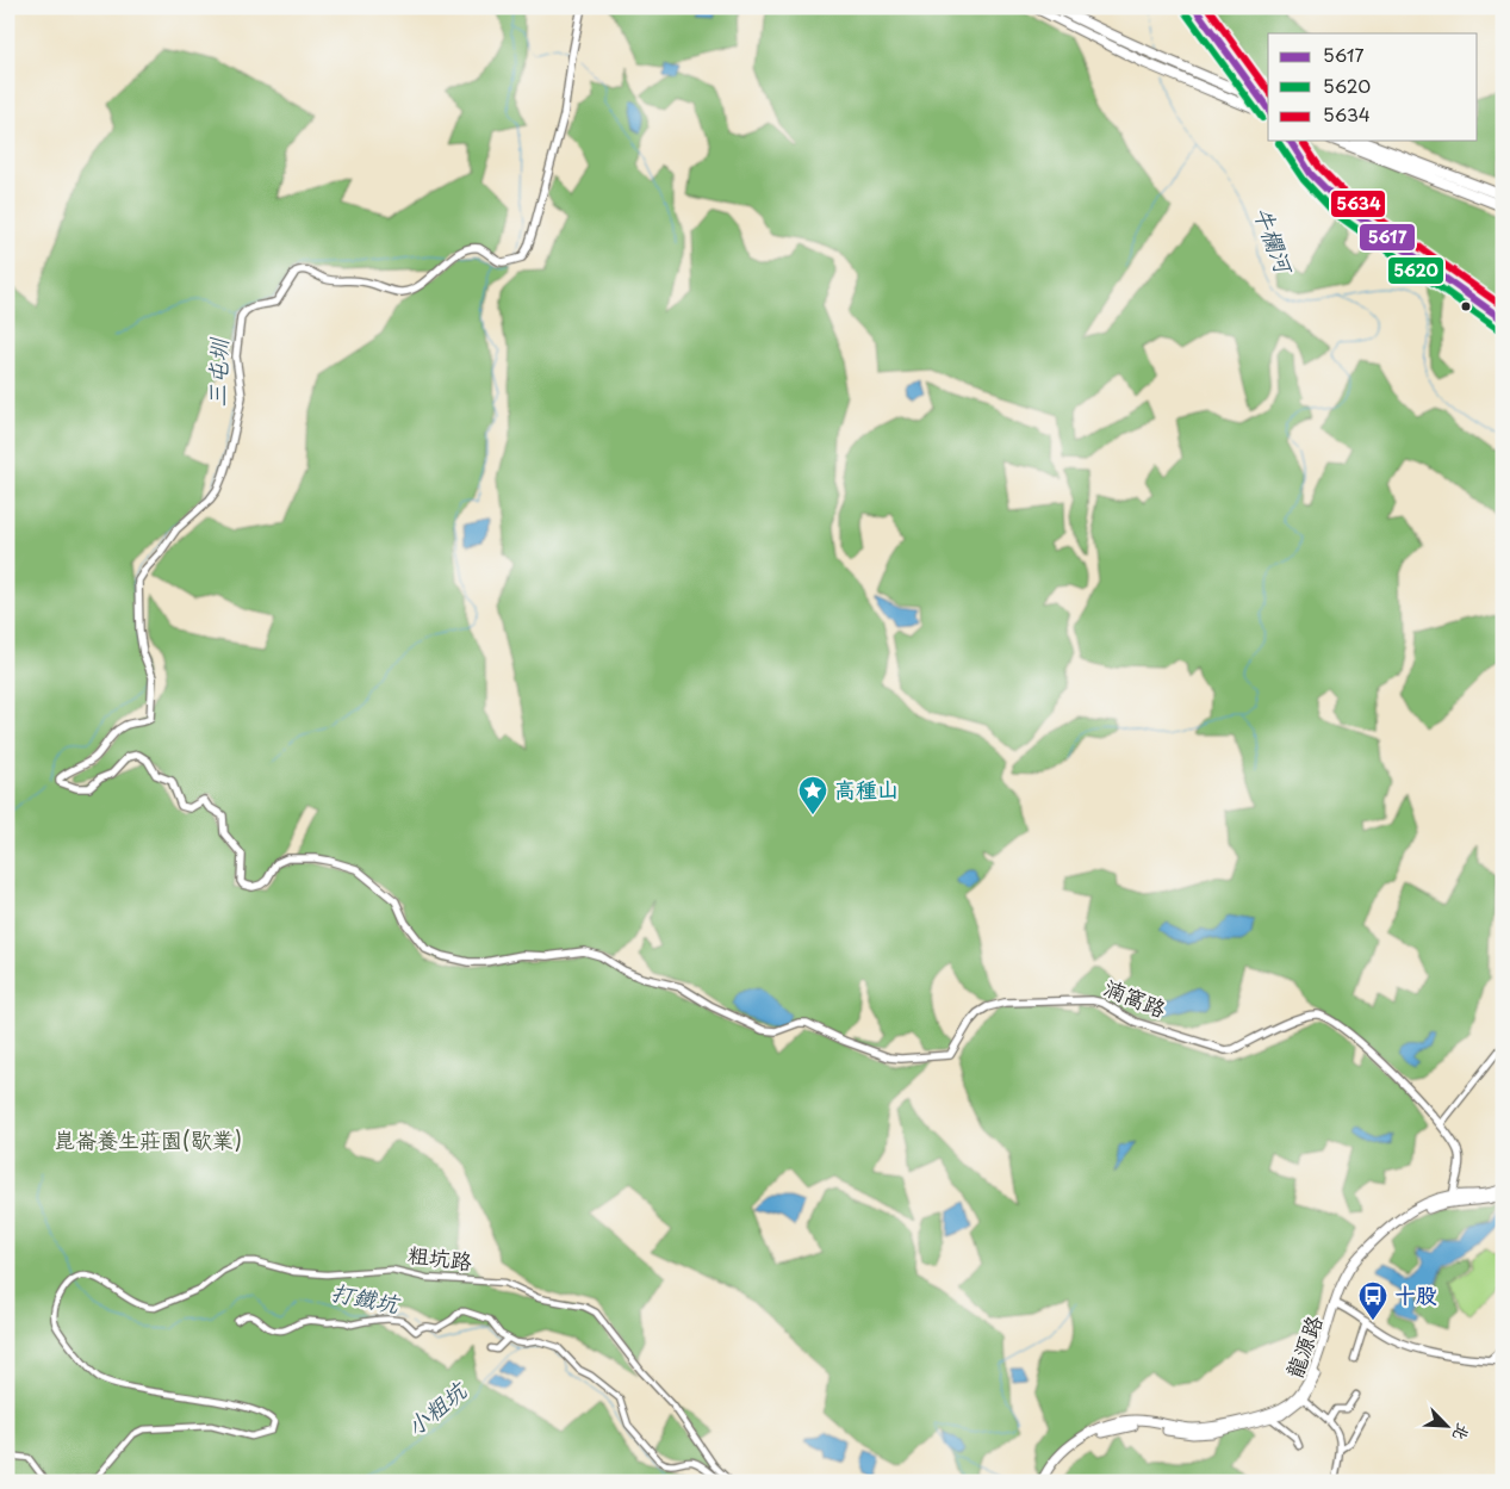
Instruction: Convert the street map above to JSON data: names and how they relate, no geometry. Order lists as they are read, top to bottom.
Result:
{
  "streets": {
    "main road": ["龍源路"],
    "street": ["湳窩路", "粗坑路"]
  },
  "water": [
    "牛欄河",
    "三屯圳",
    "打鐵坑",
    "小粗坑"
  ],
  "parks": ["崑崙養生莊園(歇業)"],
  "places": {
    "place": ["高種山"],
    "bus stop": ["十股"]
  },
  "lines": ["transit line 5617", "transit line 5634", "transit line 5620"],
  "legend": ["5617", "5620", "5634"],
  "north": "bottom right"
}
